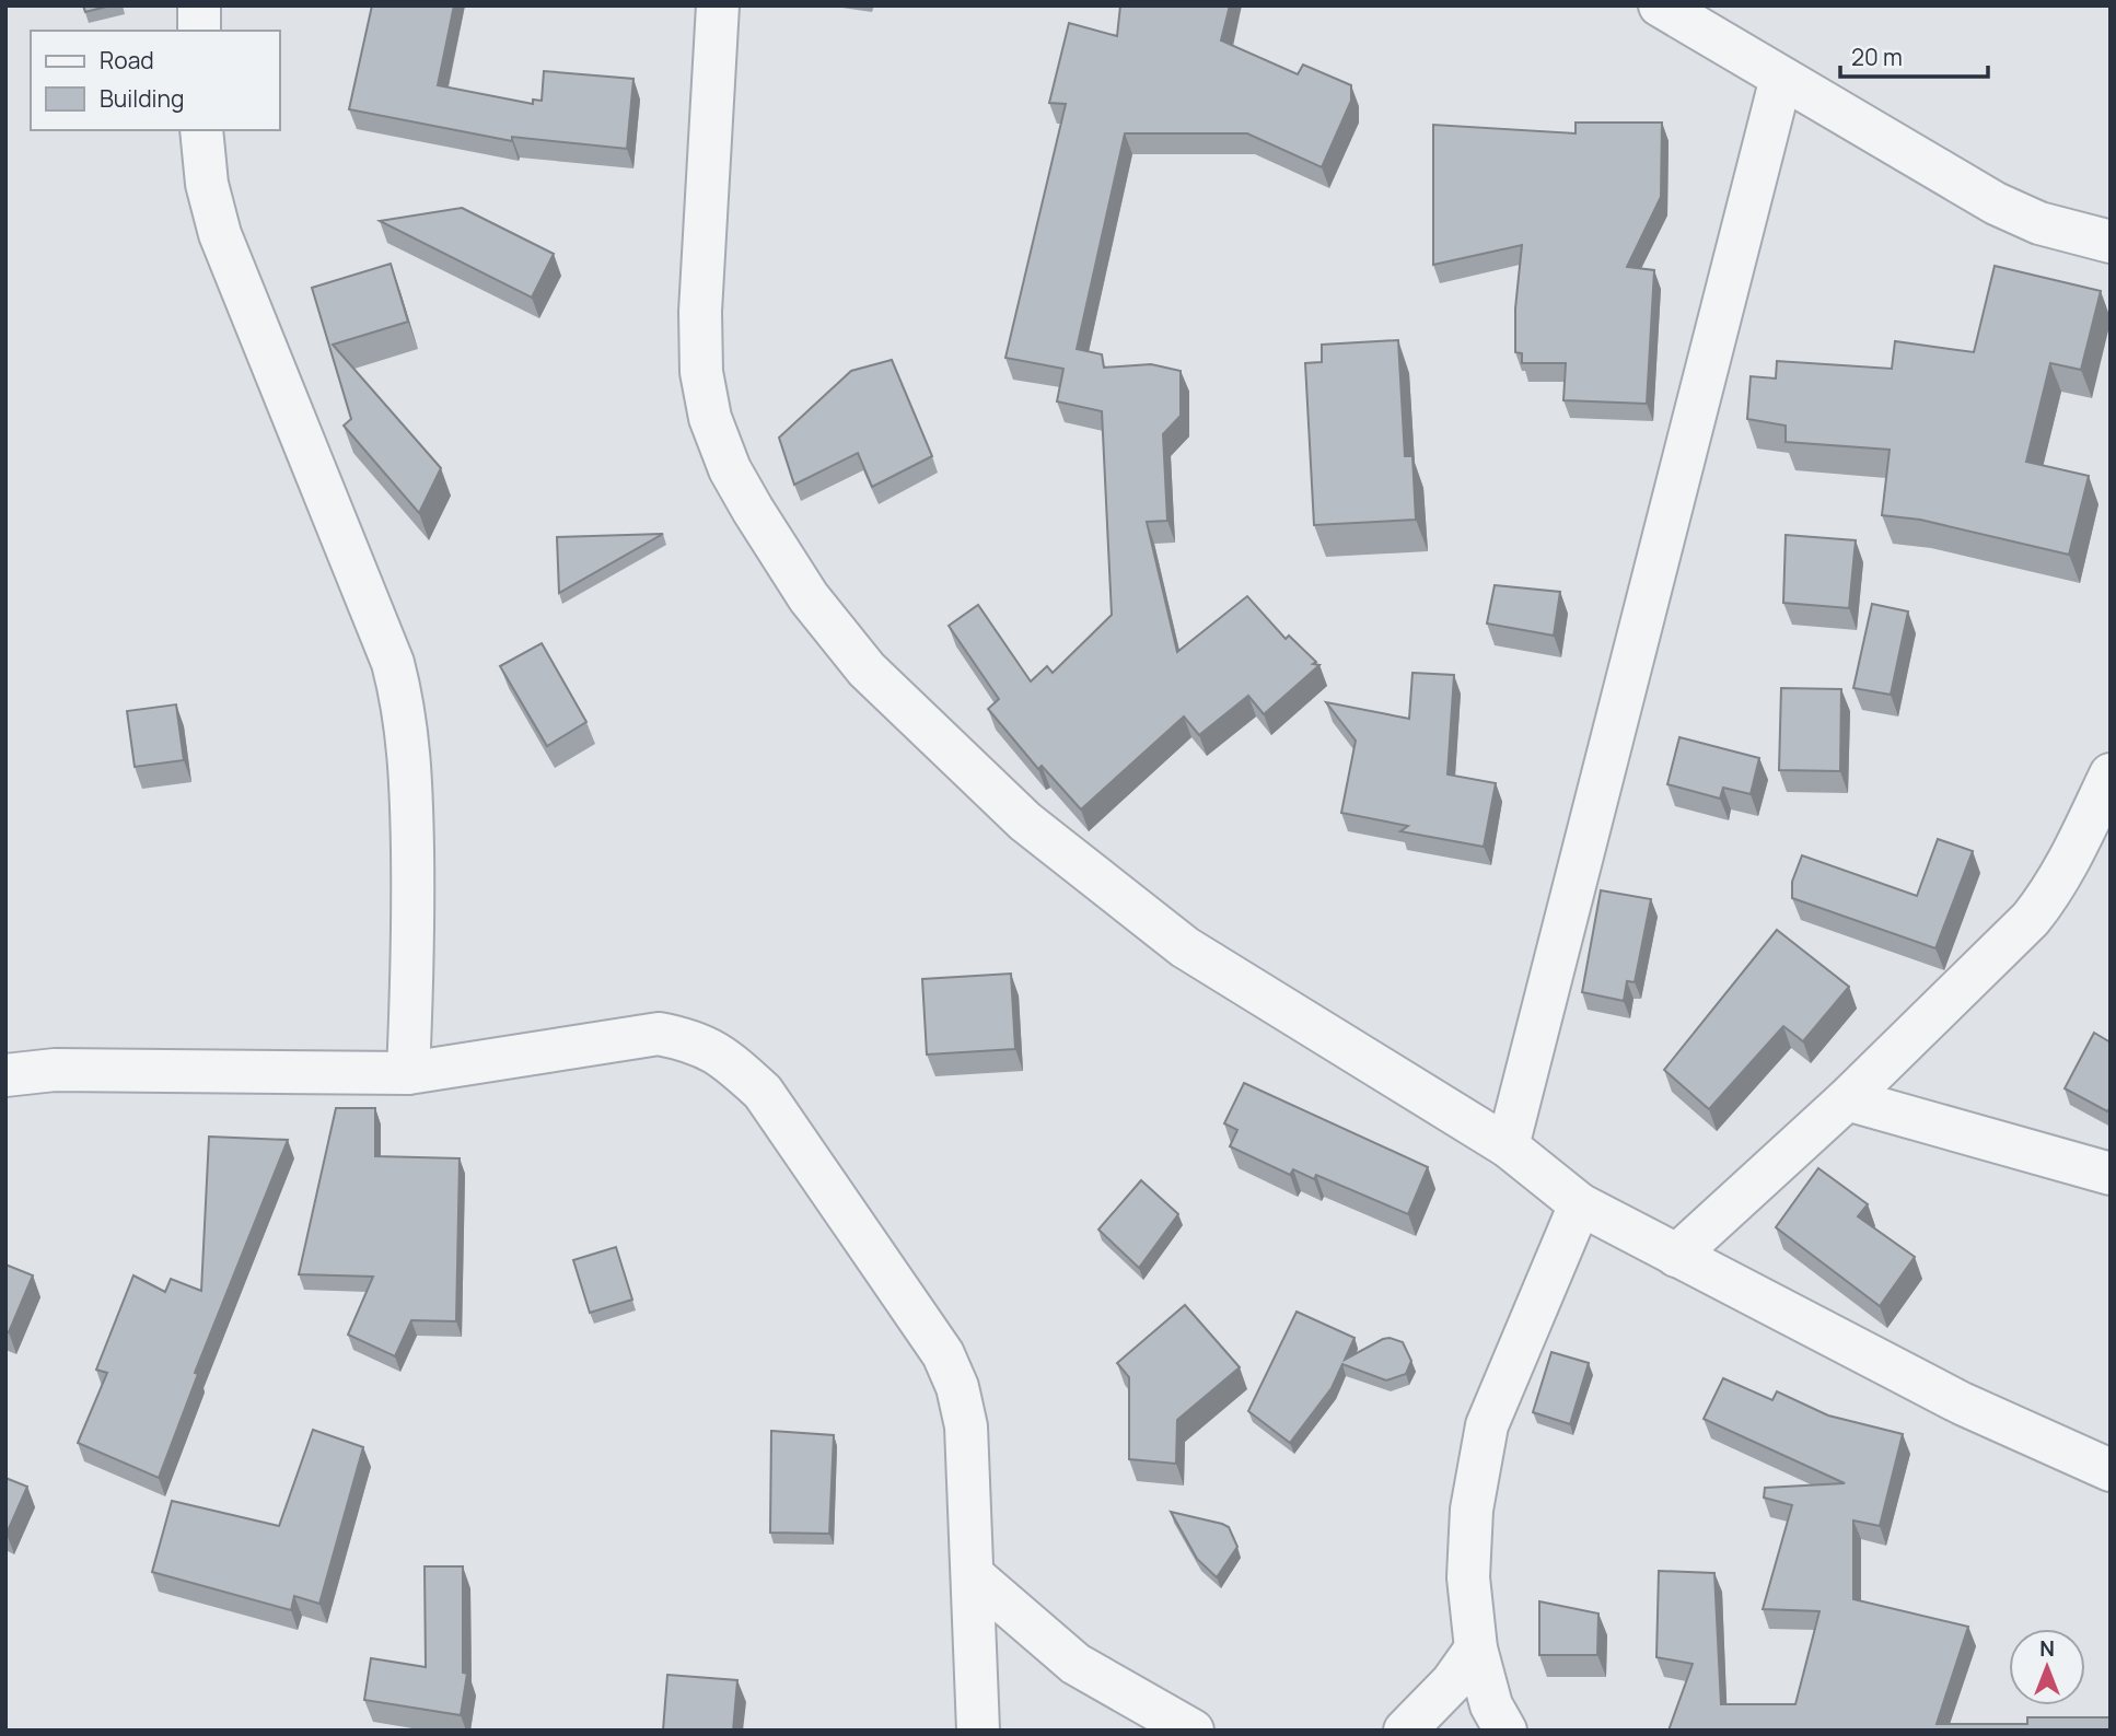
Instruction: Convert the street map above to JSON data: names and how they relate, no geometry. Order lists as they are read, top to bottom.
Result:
{
  "legend": ["Road", "Building"],
  "scale_bar": "20 m",
  "north": "top"
}
